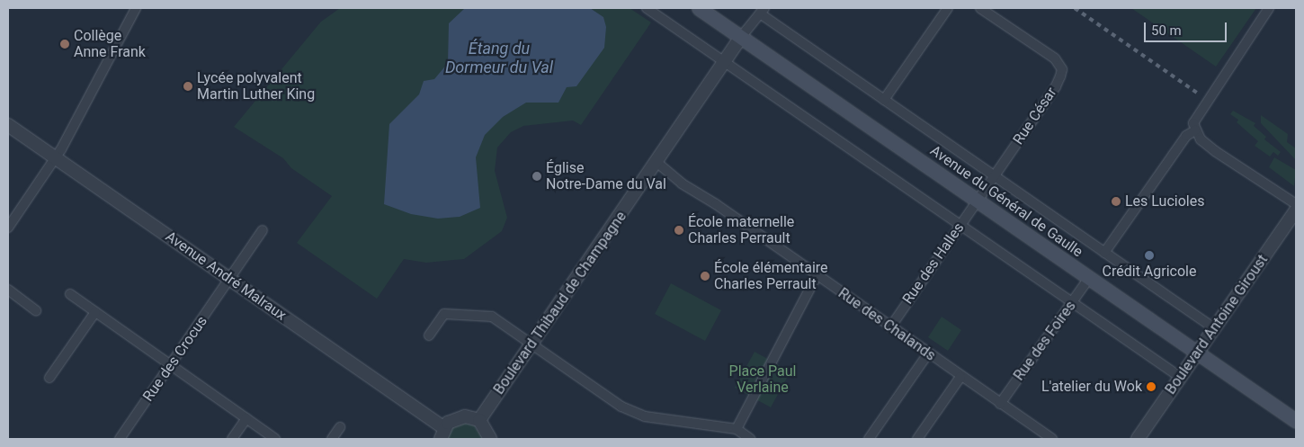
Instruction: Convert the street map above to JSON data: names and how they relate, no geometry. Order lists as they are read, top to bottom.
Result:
{
  "streets": {
    "main road": ["Avenue du Général de Gaulle"],
    "street": [
      "Rue César",
      "Rue des Halles",
      "Avenue André Malraux",
      "Boulevard Thibaud de Champagne",
      "Rue des Chalands",
      "Boulevard Antoine Giroust",
      "Rue des Foires",
      "Rue des Crocus"
    ]
  },
  "crossings": [
    ["Rue César", "Avenue du Général de Gaulle"],
    ["Rue César", "Rue des Halles"],
    ["Avenue du Général de Gaulle", "Rue des Halles"],
    ["Avenue du Général de Gaulle", "Boulevard Thibaud de Champagne"],
    ["Avenue du Général de Gaulle", "Boulevard Antoine Giroust"],
    ["Avenue du Général de Gaulle", "Rue des Foires"],
    ["Rue des Halles", "Rue des Chalands"],
    ["Avenue André Malraux", "Rue des Crocus"],
    ["Boulevard Thibaud de Champagne", "Rue des Chalands"],
    ["Rue des Chalands", "Rue des Foires"]
  ],
  "water": ["Étang du Dormeur du Val"],
  "parks": ["Place Paul Verlaine"],
  "places": [
    "Collège Anne Frank",
    "Lycée polyvalent Martin Luther King",
    "Église Notre-Dame du Val",
    "Les Lucioles",
    "École maternelle Charles Perrault",
    "Crédit Agricole",
    "École élémentaire Charles Perrault",
    "L'atelier du Wok"
  ],
  "scale_bar": "50 m"
}
